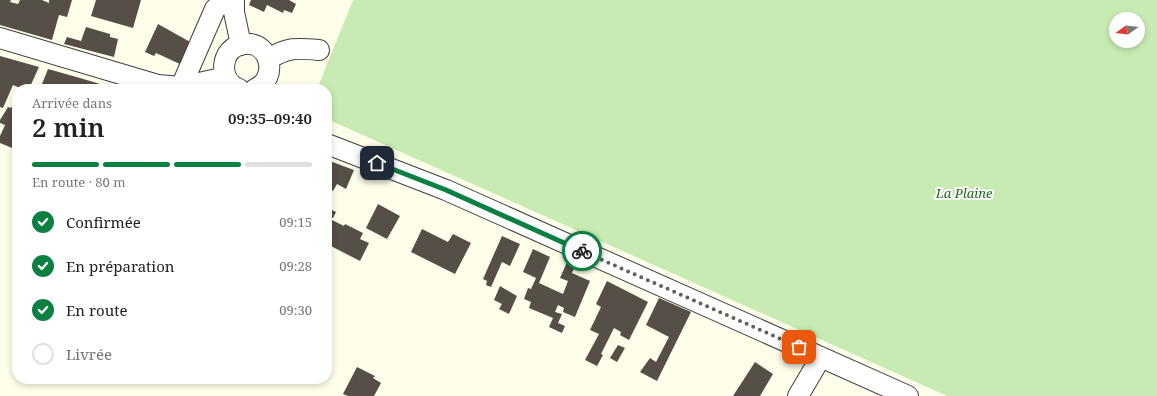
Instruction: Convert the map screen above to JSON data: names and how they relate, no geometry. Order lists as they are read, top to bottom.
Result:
{
  "parks": ["La Plaine"],
  "north": "left",
  "page": {
    "heading": ["2 min", "Arrivée dans", "09:35–09:40"],
    "bar": "En route · 80 m",
    "list": [
      ["Confirmée", "09:15"],
      ["En préparation", "09:28"],
      ["En route", "09:30"],
      "Livrée"
    ]
  }
}
